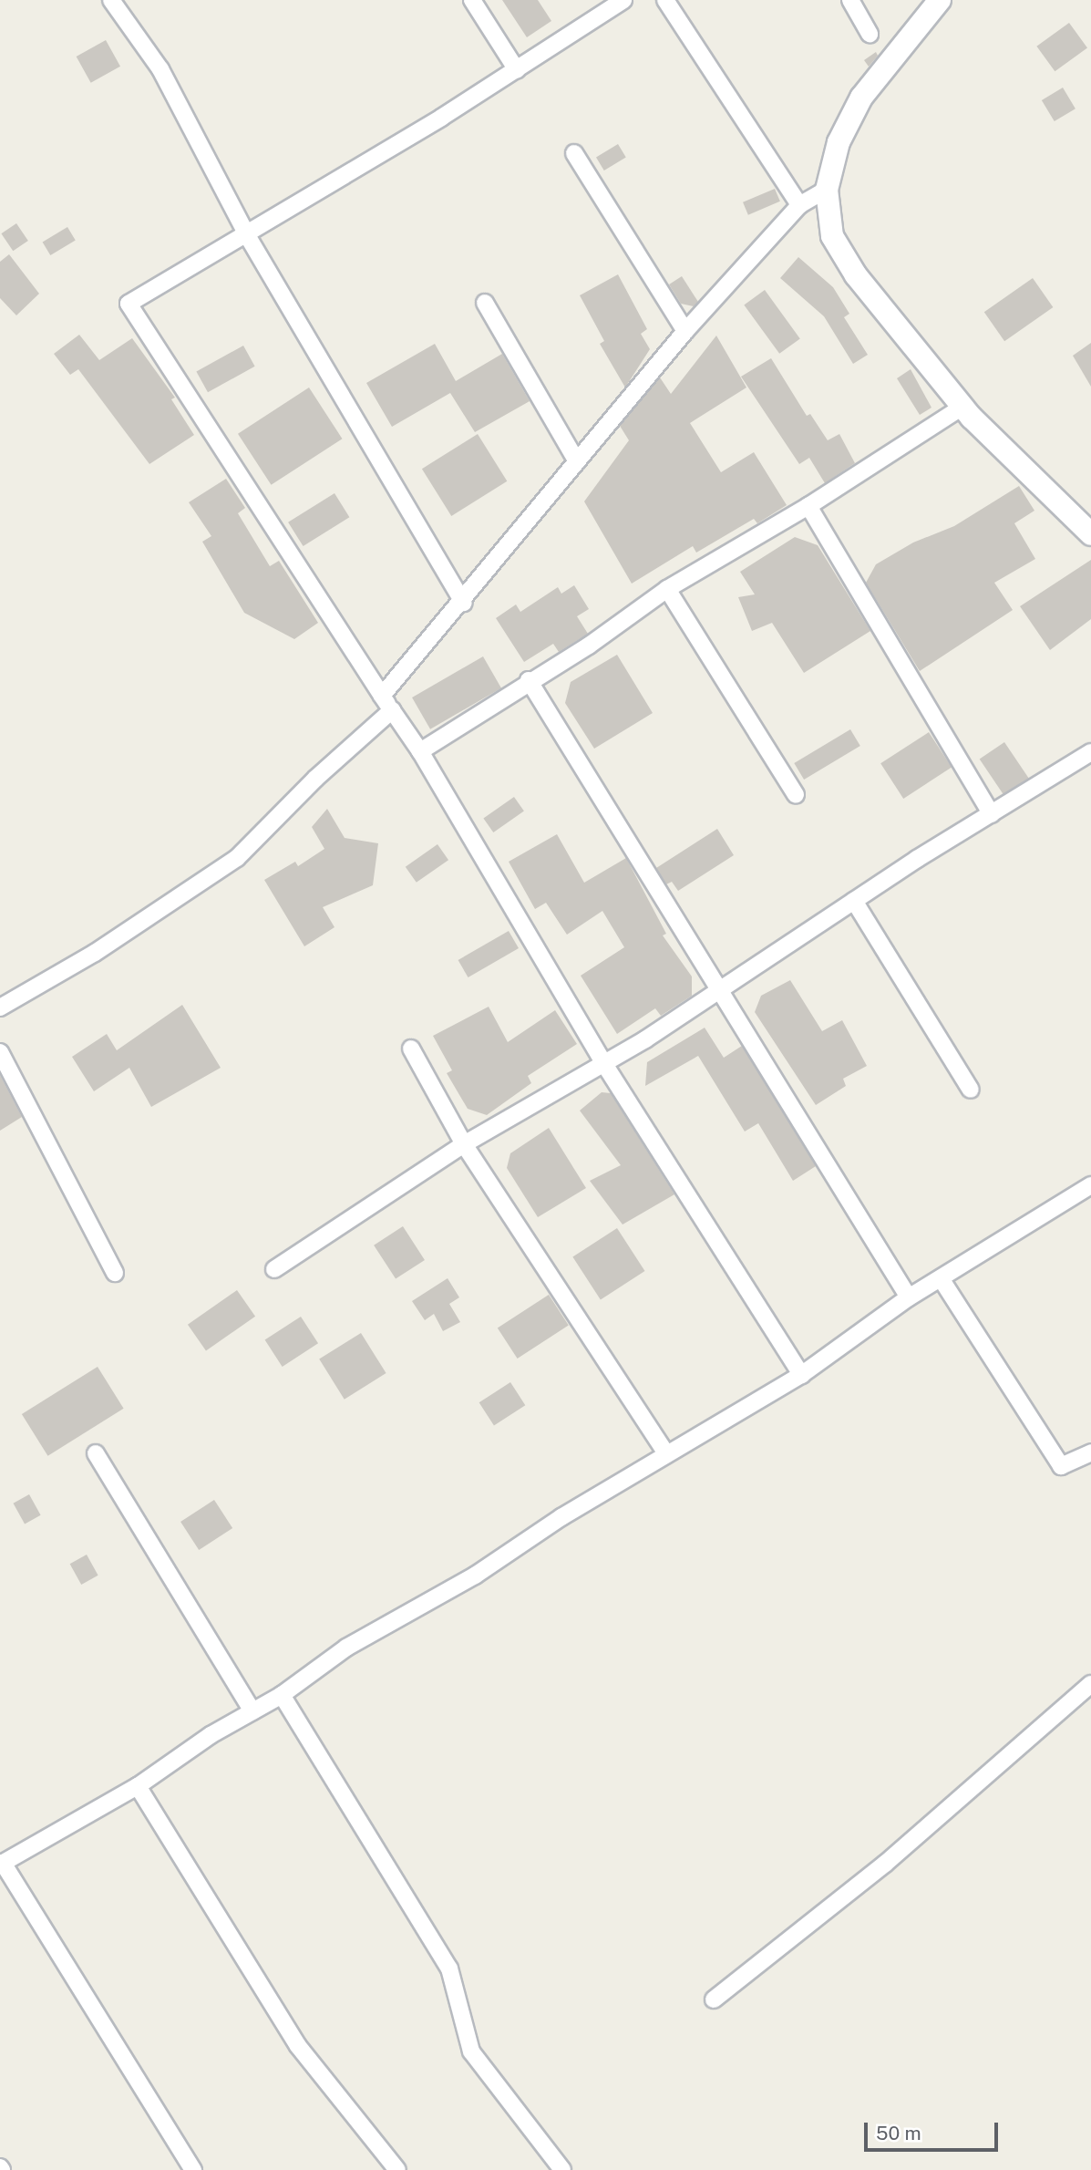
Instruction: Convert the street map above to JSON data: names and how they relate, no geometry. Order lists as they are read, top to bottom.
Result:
{
  "scale_bar": "50 m"
}
